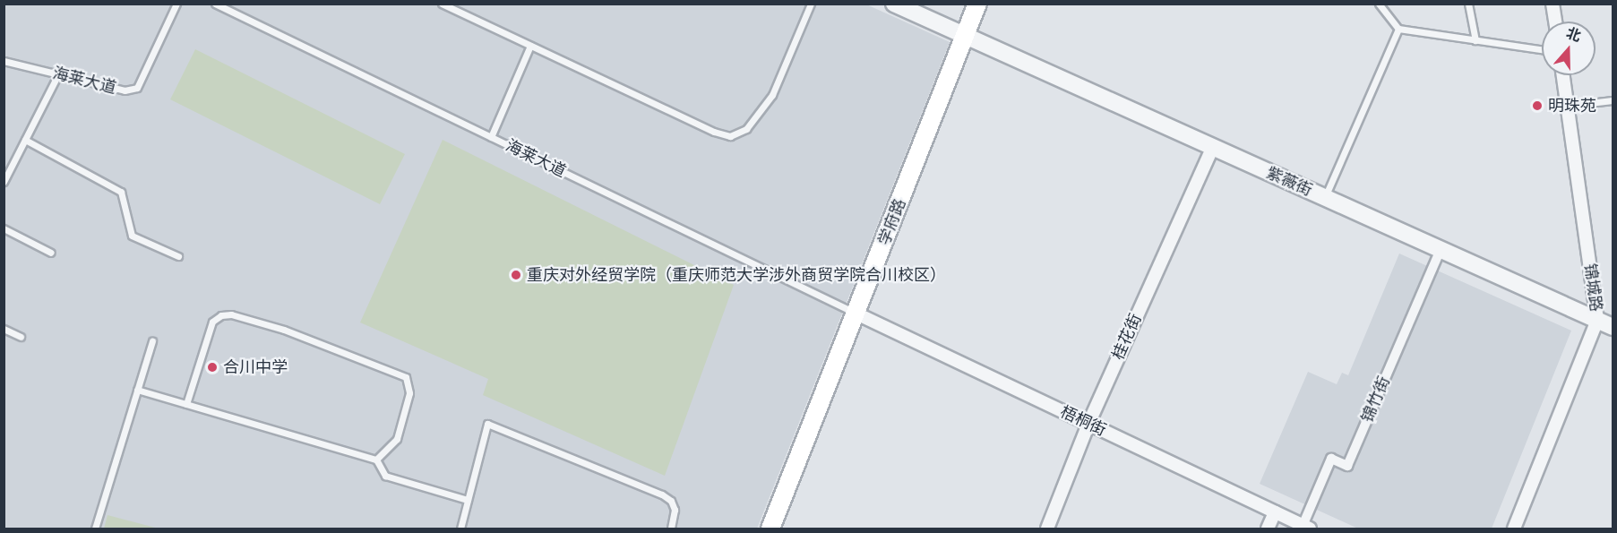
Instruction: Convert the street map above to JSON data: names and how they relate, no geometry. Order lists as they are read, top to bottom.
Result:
{
  "streets": {
    "main road": ["学府路"],
    "street": [
      "紫薇街",
      "锦城路",
      "桂花街",
      "锦竹街",
      "梧桐街"
    ],
    "lane": ["海莱大道"]
  },
  "crossings": [
    ["海莱大道", "学府路"],
    ["海莱大道", "梧桐街"],
    ["紫薇街", "学府路"],
    ["紫薇街", "锦城路"],
    ["紫薇街", "桂花街"],
    ["紫薇街", "锦竹街"],
    ["学府路", "梧桐街"],
    ["桂花街", "梧桐街"],
    ["锦竹街", "梧桐街"]
  ],
  "places": ["明珠苑", "重庆对外经贸学院（重庆师范大学涉外商贸学院合川校区）", "合川中学"],
  "north": "top"
}
